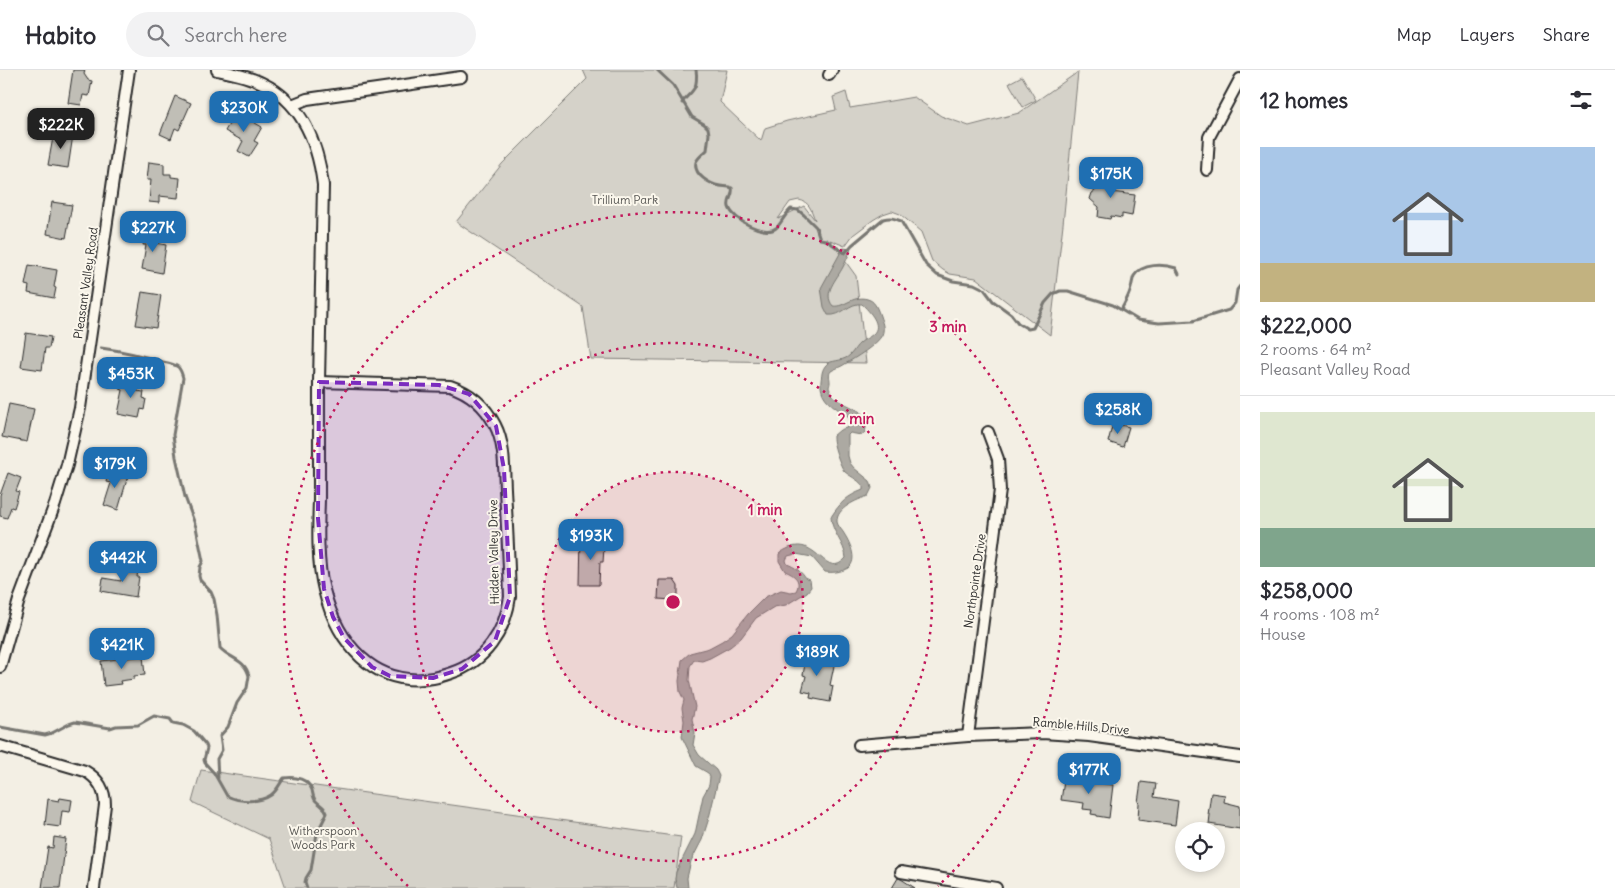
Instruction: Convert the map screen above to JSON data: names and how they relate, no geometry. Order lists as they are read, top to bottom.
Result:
{
  "streets": {
    "street": [
      "Pleasant Valley Road",
      "Hidden Valley Drive",
      "Northpointe Drive",
      "Ramble Hills Drive"
    ]
  },
  "crossings": [
    ["Northpointe Drive", "Ramble Hills Drive"]
  ],
  "parks": ["Trillium Park", "Witherspoon Woods Park"],
  "page": {
    "header": "Habito",
    "search": "Search here",
    "nav": ["Map", "Layers", "Share"],
    "heading": "12 homes",
    "price": [
      "$230K",
      "$222K",
      "$175K",
      "$227K",
      "$453K",
      "$258K",
      "$179K",
      "$193K",
      "$442K",
      "$421K",
      "$189K",
      "$177K"
    ],
    "list": [
      {
        "name": "$222,000",
        "note": "2 rooms · 64 m² · Pleasant Valley Road"
      },
      {
        "name": "$258,000",
        "note": "4 rooms · 108 m² · House"
      }
    ]
  },
  "rings": ["3 min", "2 min", "1 min"]
}
